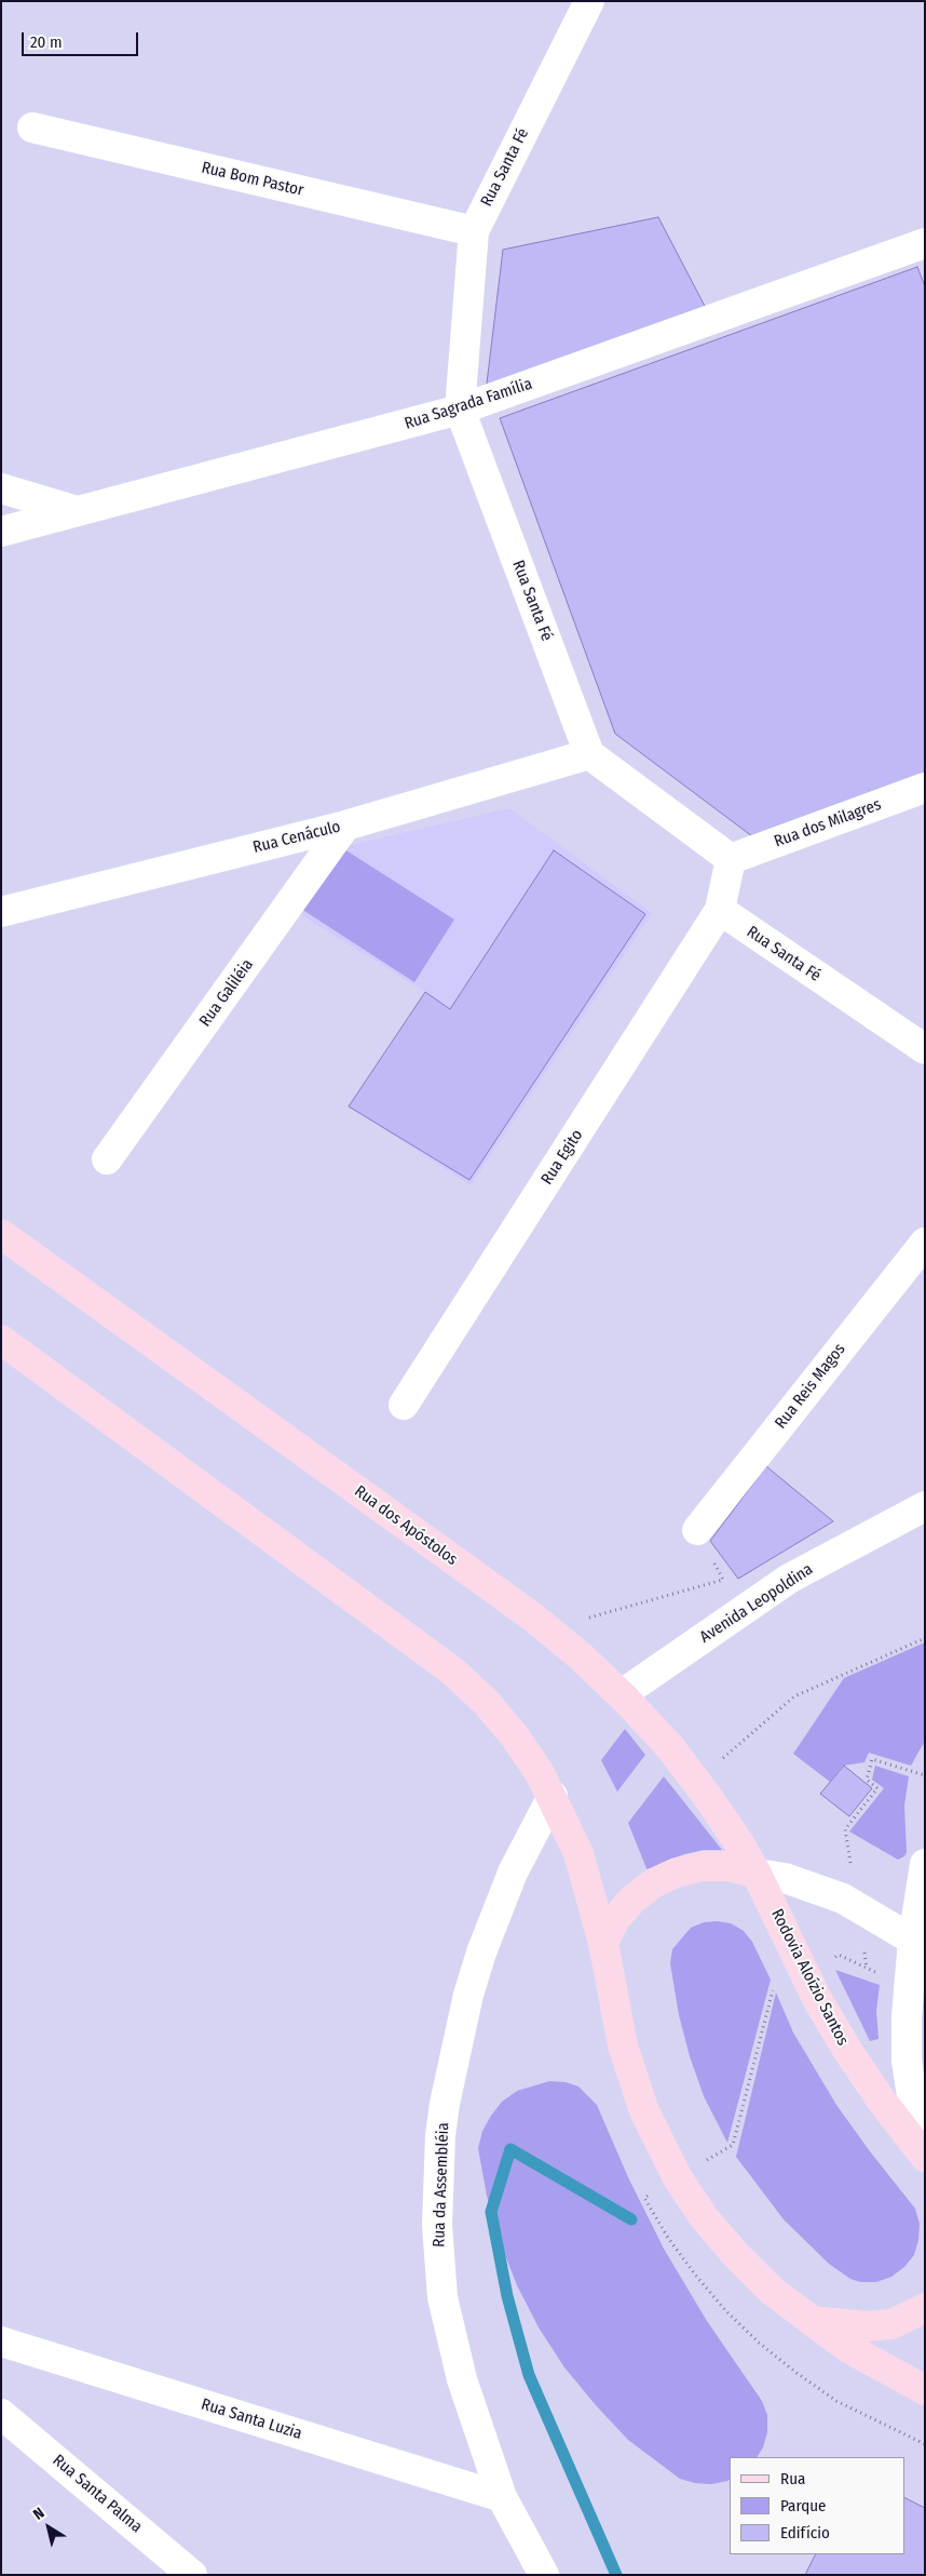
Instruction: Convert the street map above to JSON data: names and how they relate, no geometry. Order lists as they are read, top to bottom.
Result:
{
  "streets": {
    "main road": ["Rua dos Apóstolos", "Rodovia Aloízio Santos"],
    "street": [
      "Rua Santa Fé",
      "Rua Bom Pastor",
      "Rua Sagrada Família",
      "Rua dos Milagres",
      "Rua Cenáculo",
      "Rua Galiléia",
      "Rua Egito",
      "Rua Reis Magos",
      "Avenida Leopoldina",
      "Rua da Assembléia",
      "Rua Santa Luzia",
      "Rua Santa Palma"
    ]
  },
  "crossings": [
    ["Rua Santa Fé", "Rua Bom Pastor"],
    ["Rua Santa Fé", "Rua Sagrada Família"],
    ["Rua Santa Fé", "Rua Cenáculo"],
    ["Rua Santa Fé", "Rua Egito"],
    ["Rua Cenáculo", "Rua Galiléia"],
    ["Rua dos Apóstolos", "Avenida Leopoldina"],
    ["Rua dos Apóstolos", "Rodovia Aloízio Santos"],
    ["Rua da Assembléia", "Rua Santa Luzia"]
  ],
  "legend": ["Rua", "Parque", "Edifício"],
  "scale_bar": "20 m",
  "north": "top left"
}
